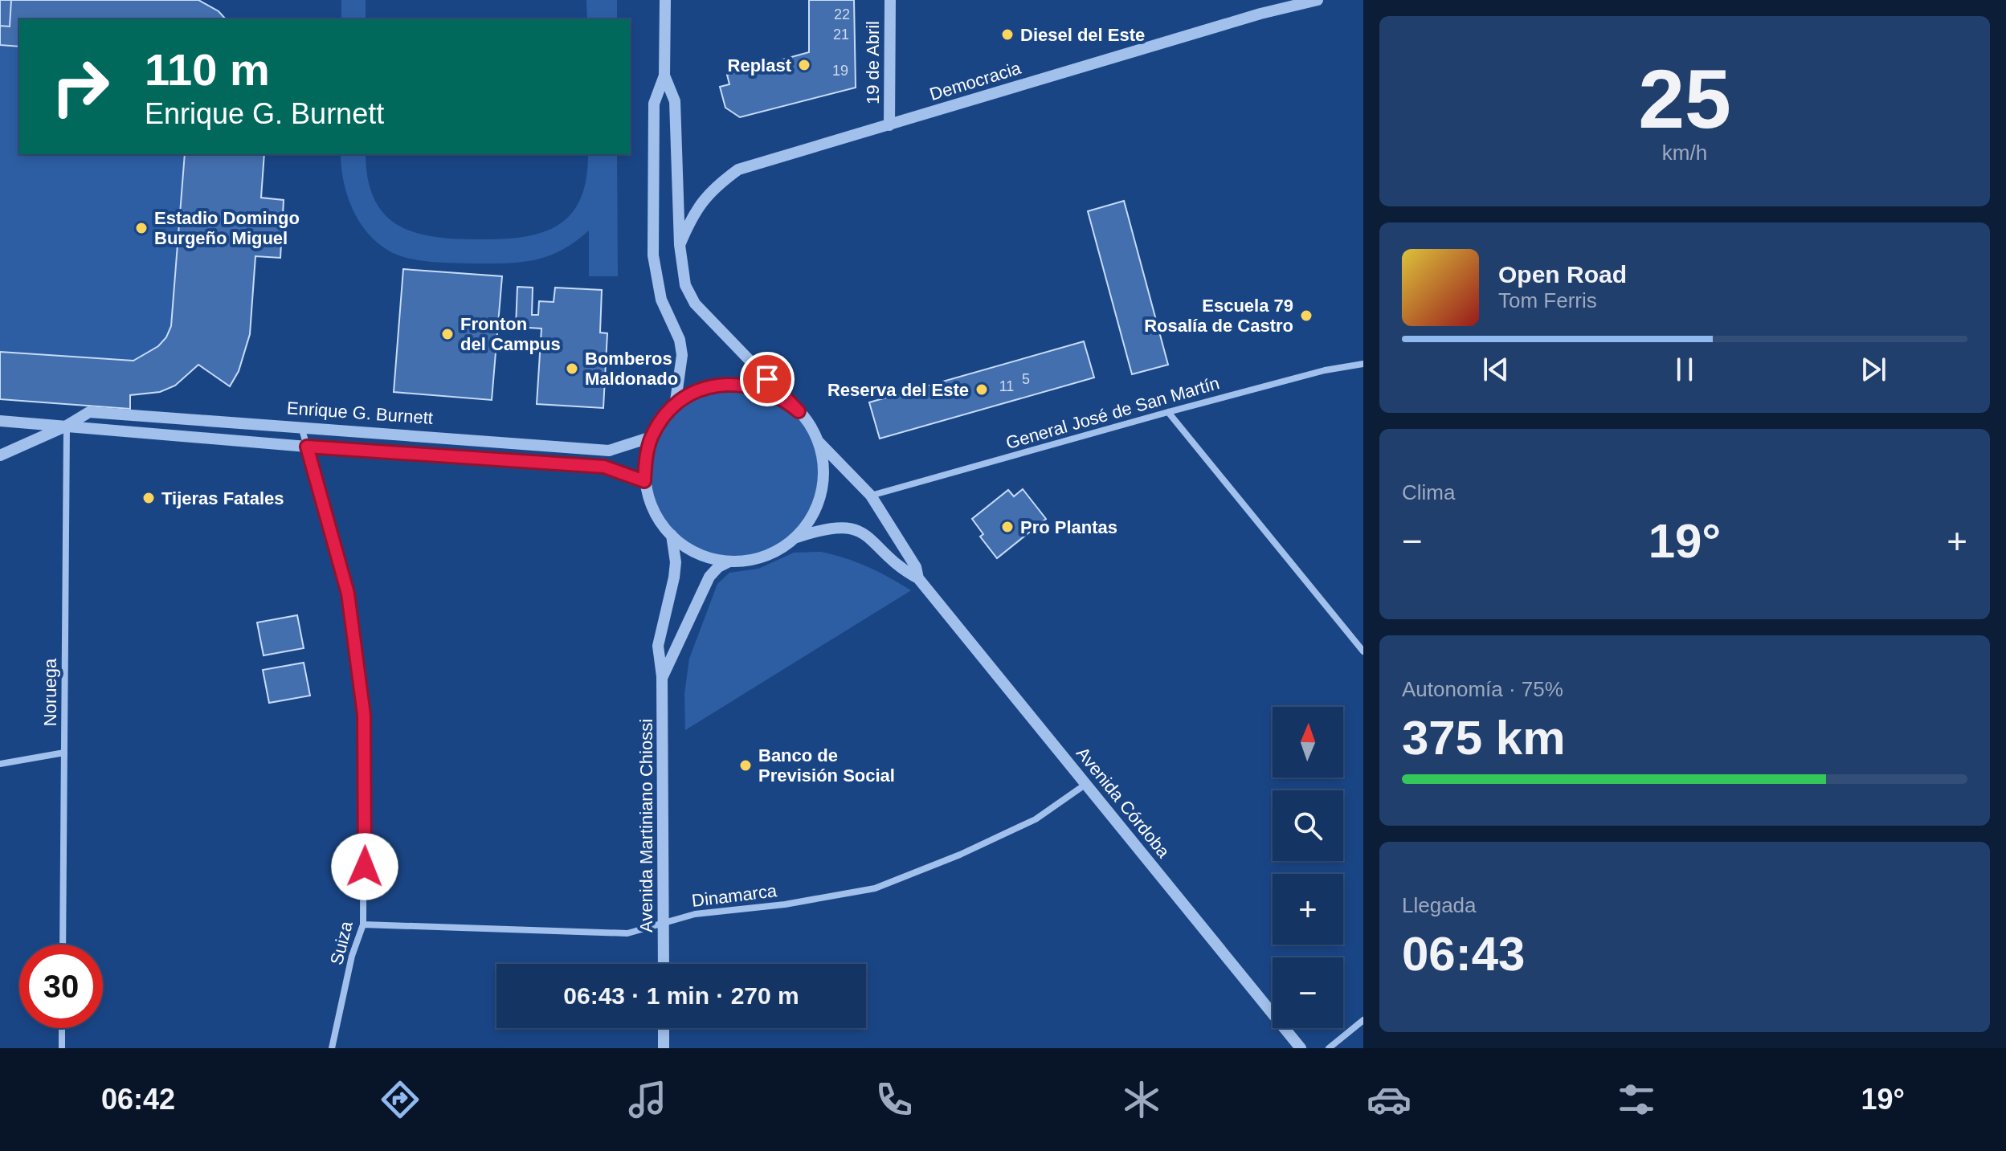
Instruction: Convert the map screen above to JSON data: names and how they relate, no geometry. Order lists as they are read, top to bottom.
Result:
{
  "streets": {
    "street": [
      "19 de Abril",
      "Democracia",
      "Enrique G. Burnett",
      "General José de San Martín",
      "Noruega",
      "Avenida Córdoba",
      "Avenida Martiniano Chiossi",
      "Dinamarca",
      "Suiza"
    ]
  },
  "crossings": [
    ["19 de Abril", "Democracia"],
    ["Enrique G. Burnett", "Noruega"],
    ["Enrique G. Burnett", "Avenida Córdoba"],
    ["Enrique G. Burnett", "Avenida Martiniano Chiossi"],
    ["Enrique G. Burnett", "Suiza"],
    ["General José de San Martín", "Avenida Córdoba"],
    ["Avenida Córdoba", "Avenida Martiniano Chiossi"],
    ["Avenida Córdoba", "Dinamarca"],
    ["Avenida Martiniano Chiossi", "Dinamarca"],
    ["Dinamarca", "Suiza"]
  ],
  "places": [
    "Diesel del Este",
    "Replast",
    "Estadio Domingo Burgeño Miguel",
    "Escuela 79 Rosalía de Castro",
    "Fronton del Campus",
    "Bomberos Maldonado",
    "Reserva del Este",
    "Tijeras Fatales",
    "Pro Plantas",
    "Banco de Previsión Social"
  ],
  "house_numbers": [
    "22",
    "21",
    "19",
    "5",
    "11"
  ],
  "north": "top",
  "page": {
    "tile": [
      ["25", "km/h"],
      "Clima",
      ["Autonomía · 75%", "375 km"],
      ["Llegada", "06:43"]
    ],
    "turn": ["110 m", "Enrique G. Burnett"],
    "song": ["Open Road", "Tom Ferris"],
    "heat": ["−", "19°", "+"],
    "map_buttons": ["+", "−"],
    "limit": "30",
    "trip": "06:43 · 1 min · 270 m",
    "tabs": ["06:42", "19°"]
  }
}
